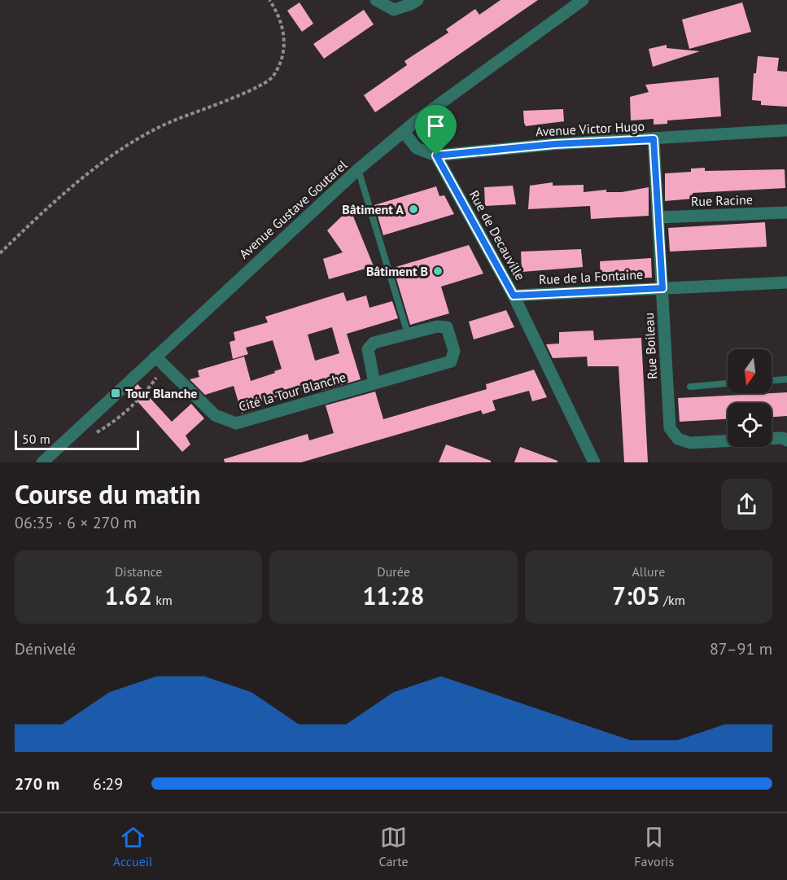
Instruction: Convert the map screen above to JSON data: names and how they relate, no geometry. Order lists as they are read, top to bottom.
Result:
{
  "streets": {
    "street": [
      "Avenue Victor Hugo",
      "Rue Racine",
      "Avenue Gustave Goutarel",
      "Rue de Decauville",
      "Rue de la Fontaine",
      "Rue Boileau",
      "Cité la Tour Blanche"
    ]
  },
  "crossings": [
    ["Avenue Victor Hugo", "Rue de Decauville"],
    ["Avenue Victor Hugo", "Rue Boileau"],
    ["Rue Racine", "Rue Boileau"],
    ["Avenue Gustave Goutarel", "Cité la Tour Blanche"],
    ["Rue de Decauville", "Rue de la Fontaine"],
    ["Rue de la Fontaine", "Rue Boileau"]
  ],
  "places": {
    "other": ["Bâtiment A", "Bâtiment B"],
    "transit": ["Tour Blanche"]
  },
  "scale_bar": "50 m",
  "north": "bottom",
  "page": {
    "scale": "50 m",
    "heading": ["Course du matin", "06:35 · 6 × 270 m"],
    "stats": [
      ["Distance", "1.62 km"],
      ["Durée", "11:28"],
      ["Allure", "7:05 /km"]
    ],
    "chart": ["Dénivelé", "87–91 m"],
    "list": [
      {
        "name": "270 m",
        "note": "6:29"
      }
    ],
    "tabs": ["Accueil", "Carte", "Favoris"]
  }
}
